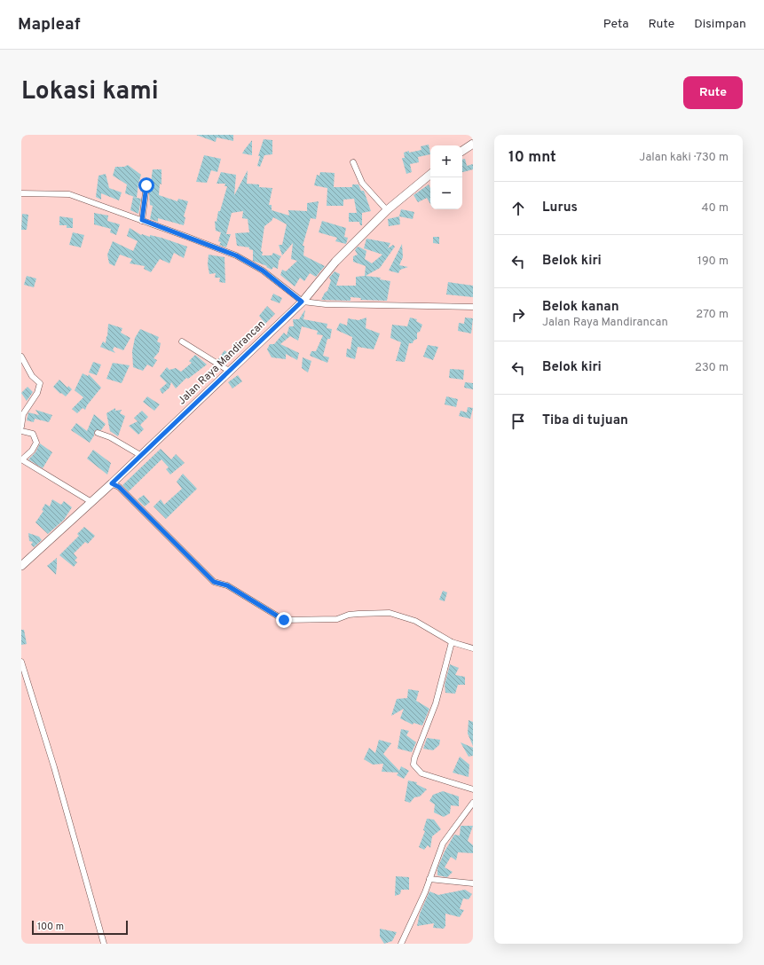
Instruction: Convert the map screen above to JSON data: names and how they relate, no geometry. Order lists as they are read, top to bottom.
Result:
{
  "streets": {
    "street": ["Jalan Raya Mandirancan"]
  },
  "scale_bar": "100 m",
  "page": {
    "header": "Mapleaf",
    "nav": ["Peta", "Rute", "Disimpan"],
    "title": "Lokasi kami",
    "buttons": "Rute",
    "heading": ["10 mnt", "Jalan kaki · 730 m"],
    "map_buttons": ["+", "−"],
    "list": [
      ["Lurus", "40 m"],
      ["Belok kiri", "190 m"],
      ["Belok kanan", "Jalan Raya Mandirancan", "270 m"],
      ["Belok kiri", "230 m"],
      "Tiba di tujuan"
    ],
    "scale": "100 m"
  }
}
